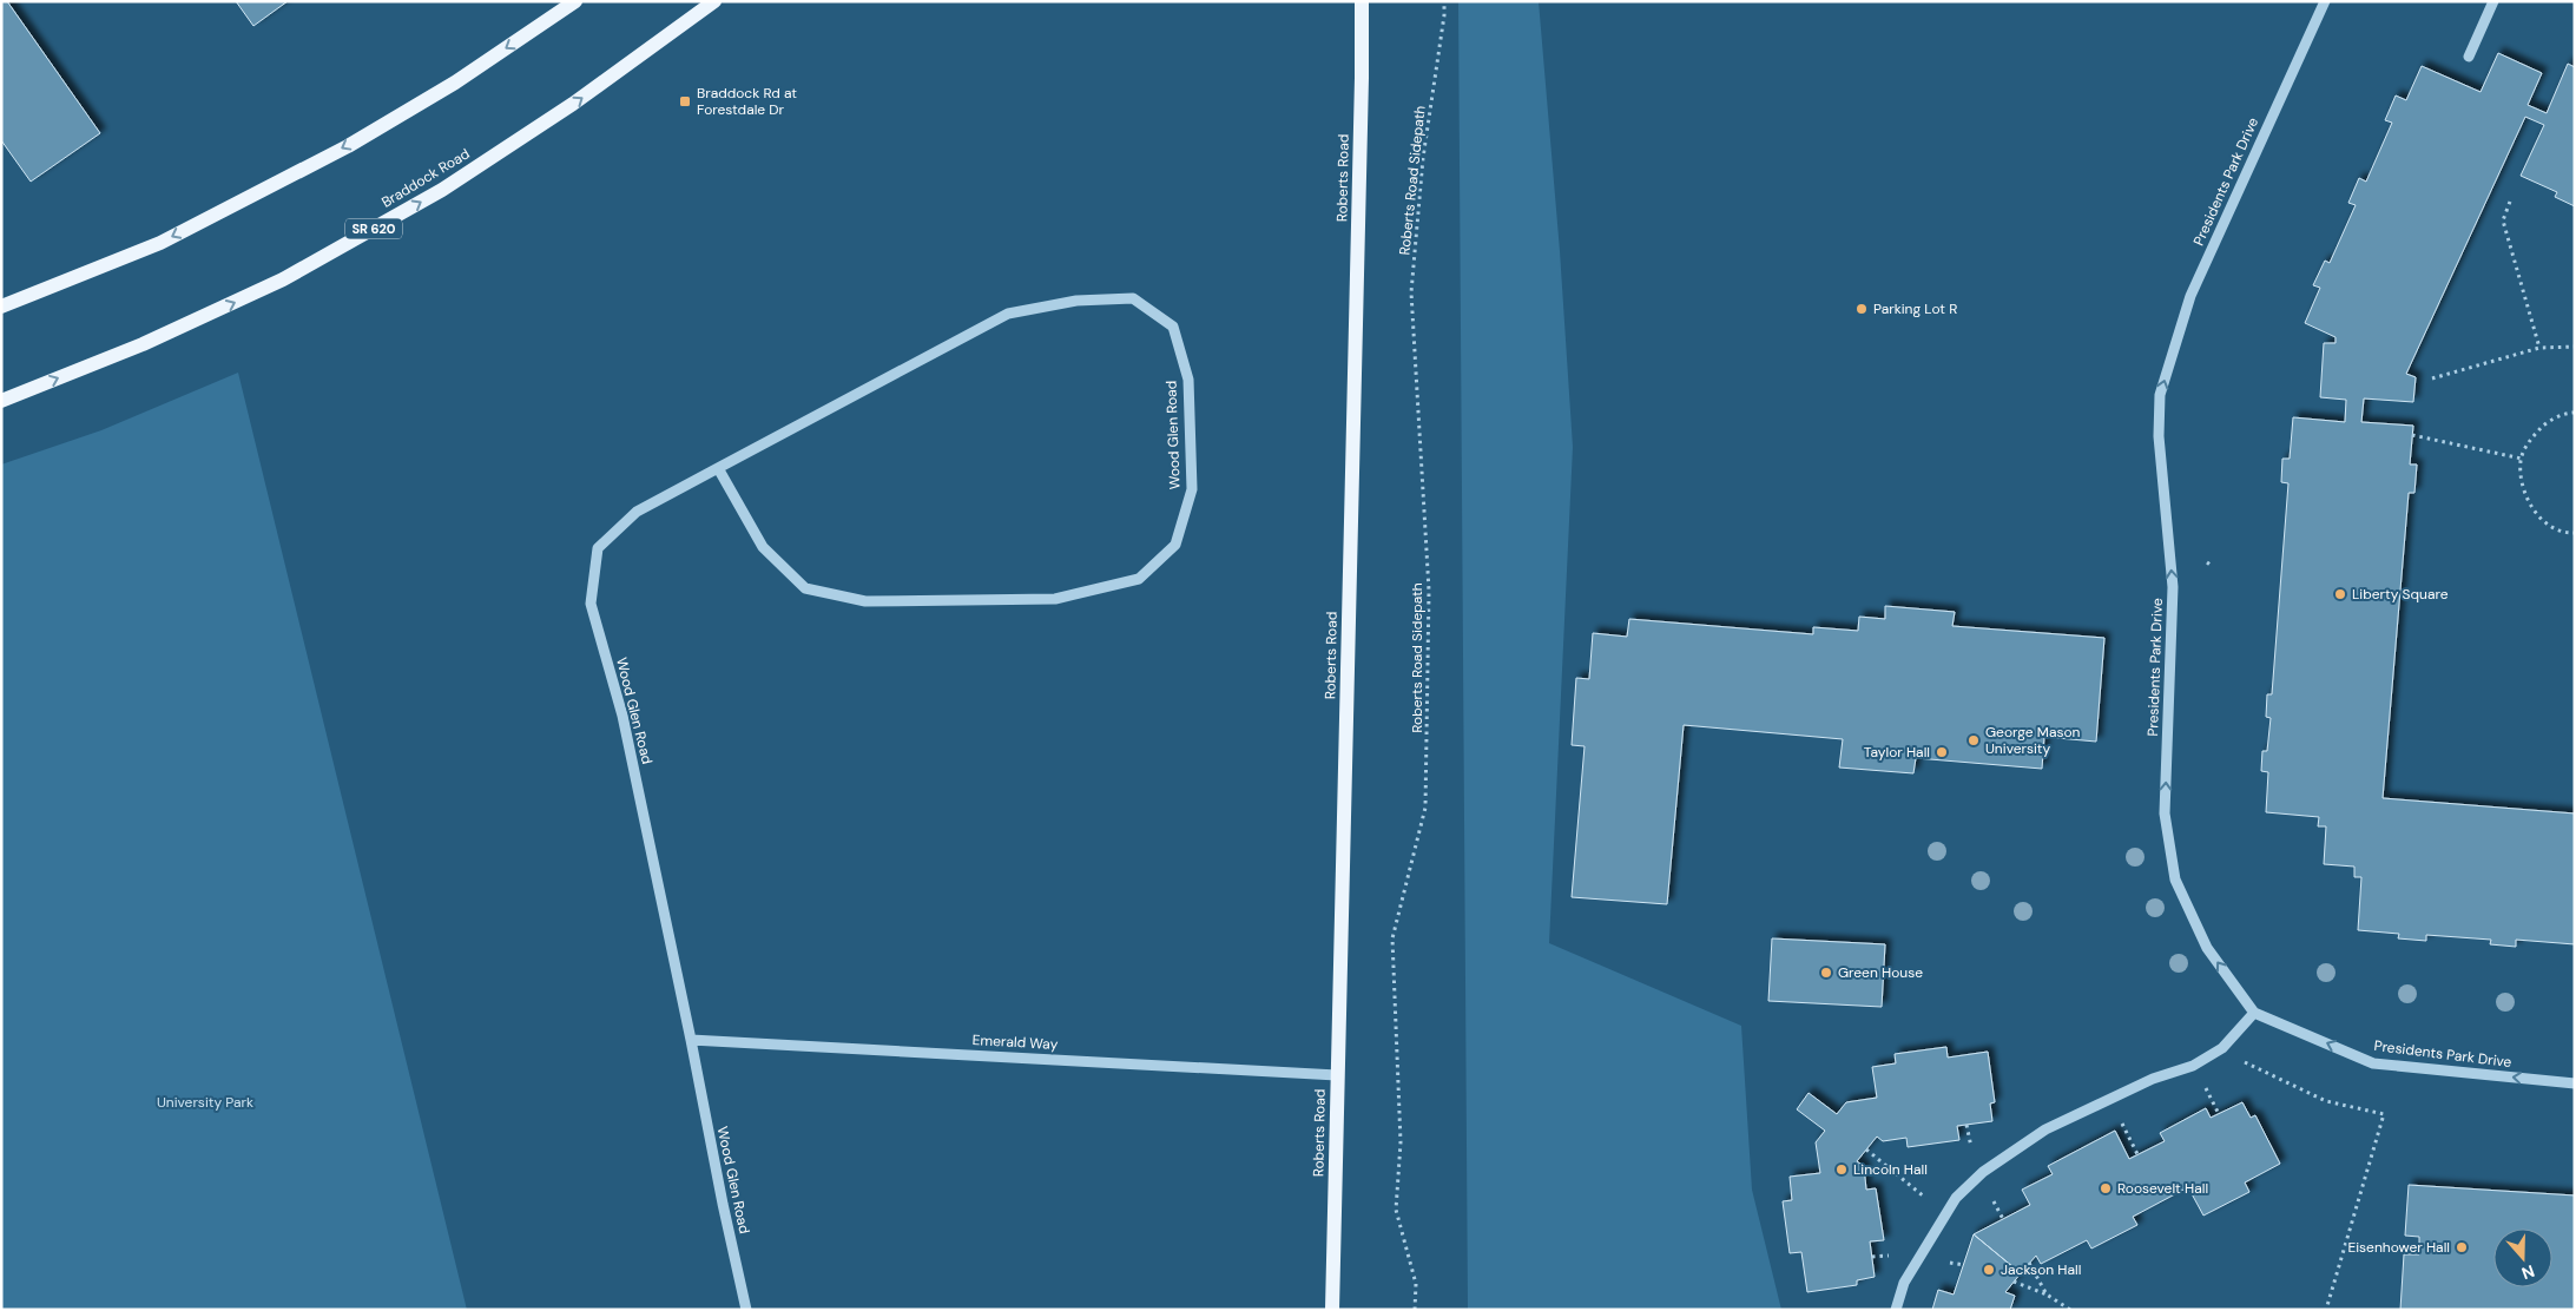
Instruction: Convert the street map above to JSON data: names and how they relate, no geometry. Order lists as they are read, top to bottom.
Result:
{
  "streets": {
    "main road": ["Braddock Road", "Roberts Road", "SR 620"],
    "street": ["Presidents Park Drive", "Wood Glen Road", "Emerald Way"],
    "path": ["Roberts Road Sidepath"]
  },
  "crossings": [
    ["Roberts Road", "Emerald Way"],
    ["Wood Glen Road", "Emerald Way"]
  ],
  "parks": ["University Park"],
  "places": {
    "transit": ["Braddock Rd at Forestdale Dr"],
    "other": [
      "Parking Lot R",
      "Liberty Square",
      "George Mason University",
      "Taylor Hall",
      "Green House",
      "Lincoln Hall",
      "Roosevelt Hall",
      "Eisenhower Hall",
      "Jackson Hall"
    ]
  },
  "north": "bottom"
}
